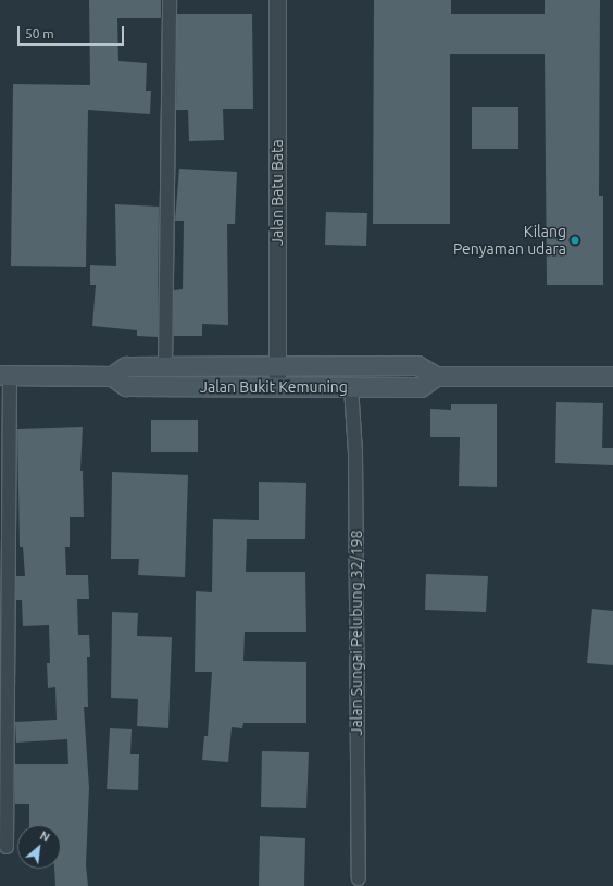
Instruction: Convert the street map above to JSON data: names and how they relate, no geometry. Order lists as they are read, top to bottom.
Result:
{
  "streets": {
    "main road": ["Jalan Bukit Kemuning"],
    "street": ["Jalan Batu Bata", "Jalan Sungai Pelubung 32/198"]
  },
  "crossings": [
    ["Jalan Batu Bata", "Jalan Bukit Kemuning"],
    ["Jalan Bukit Kemuning", "Jalan Sungai Pelubung 32/198"]
  ],
  "places": ["Kilang Penyaman udara"],
  "scale_bar": "50 m",
  "north": "top right"
}
